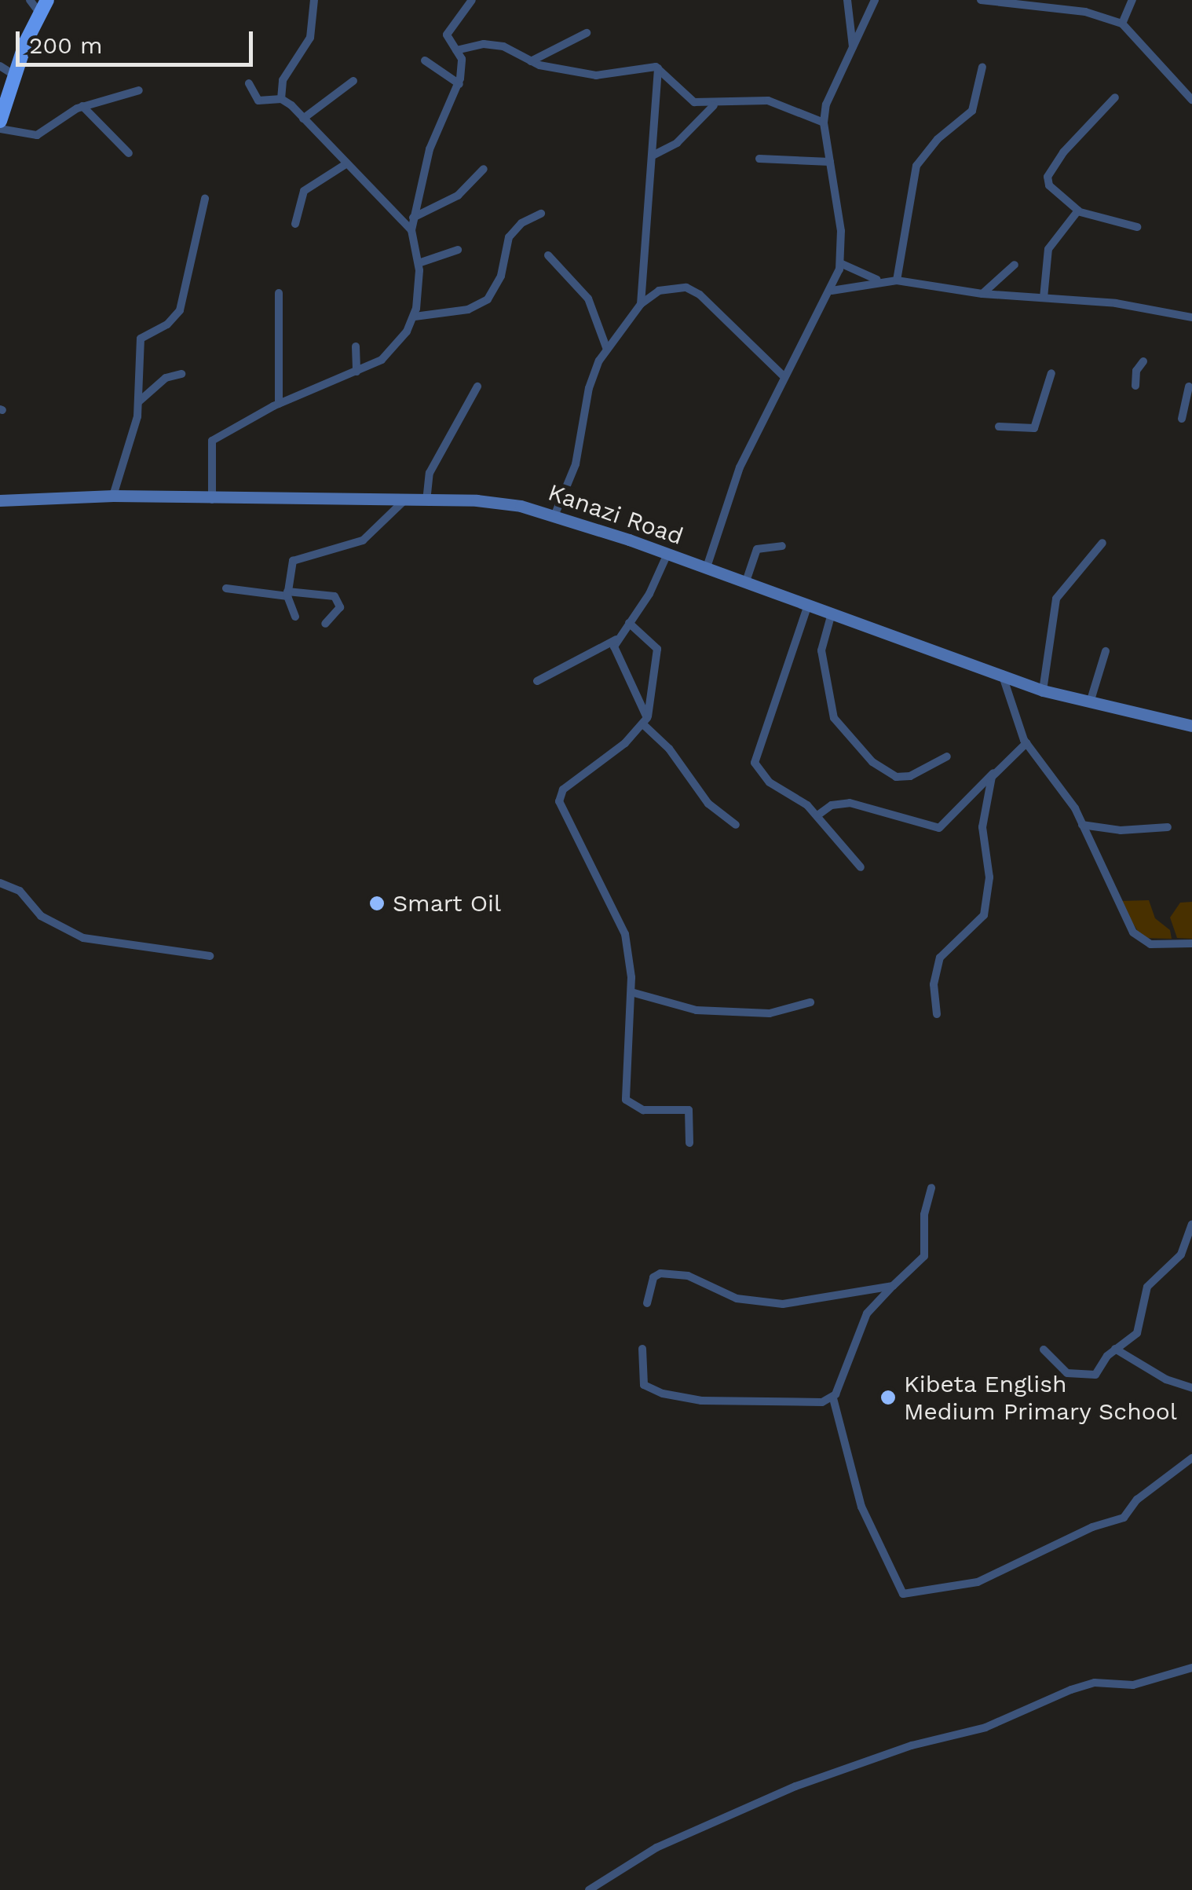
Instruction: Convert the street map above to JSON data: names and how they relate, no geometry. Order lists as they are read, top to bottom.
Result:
{
  "streets": {
    "main road": ["Kanazi Road"]
  },
  "places": ["Smart Oil", "Kibeta English Medium Primary School"],
  "scale_bar": "200 m"
}
